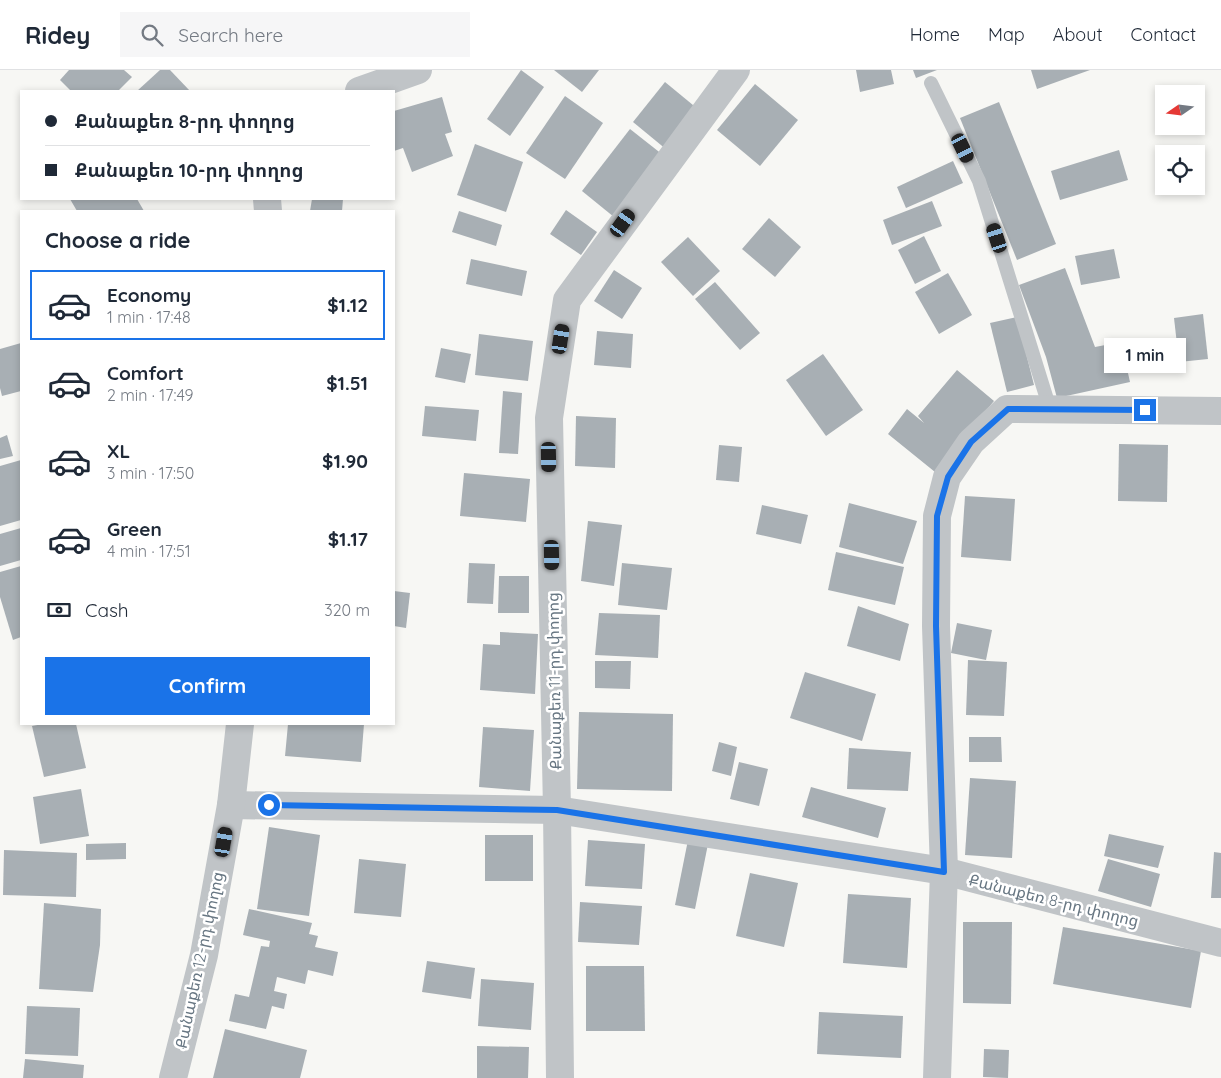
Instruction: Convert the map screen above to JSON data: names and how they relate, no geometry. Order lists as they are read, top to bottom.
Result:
{
  "streets": {
    "street": ["Քանաքեռ 11-րդ փողոց", "Քանաքեռ 8-րդ փողոց", "Քանաքեռ 12-րդ փողոց"]
  },
  "crossings": [
    ["Քանաքեռ 11-րդ փողոց", "Քանաքեռ 8-րդ փողոց"],
    ["Քանաքեռ 8-րդ փողոց", "Քանաքեռ 12-րդ փողոց"]
  ],
  "north": "left",
  "page": {
    "header": "Ridey",
    "search": "Search here",
    "nav": [
      "Home",
      "Map",
      "About",
      "Contact"
    ],
    "banner": ["Քանաքեռ 8-րդ փողոց", "Քանաքեռ 10-րդ փողոց"],
    "heading": "Choose a ride",
    "list": [
      {
        "name": "Economy",
        "note": "1 min · 17:48",
        "value": "$1.12"
      },
      {
        "name": "Comfort",
        "note": "2 min · 17:49",
        "value": "$1.51"
      },
      {
        "name": "XL",
        "note": "3 min · 17:50",
        "value": "$1.90"
      },
      {
        "name": "Green",
        "note": "4 min · 17:51",
        "value": "$1.17"
      }
    ],
    "bubble": "1 min",
    "pay": ["Cash", "320 m"],
    "buttons": "Confirm"
  }
}
